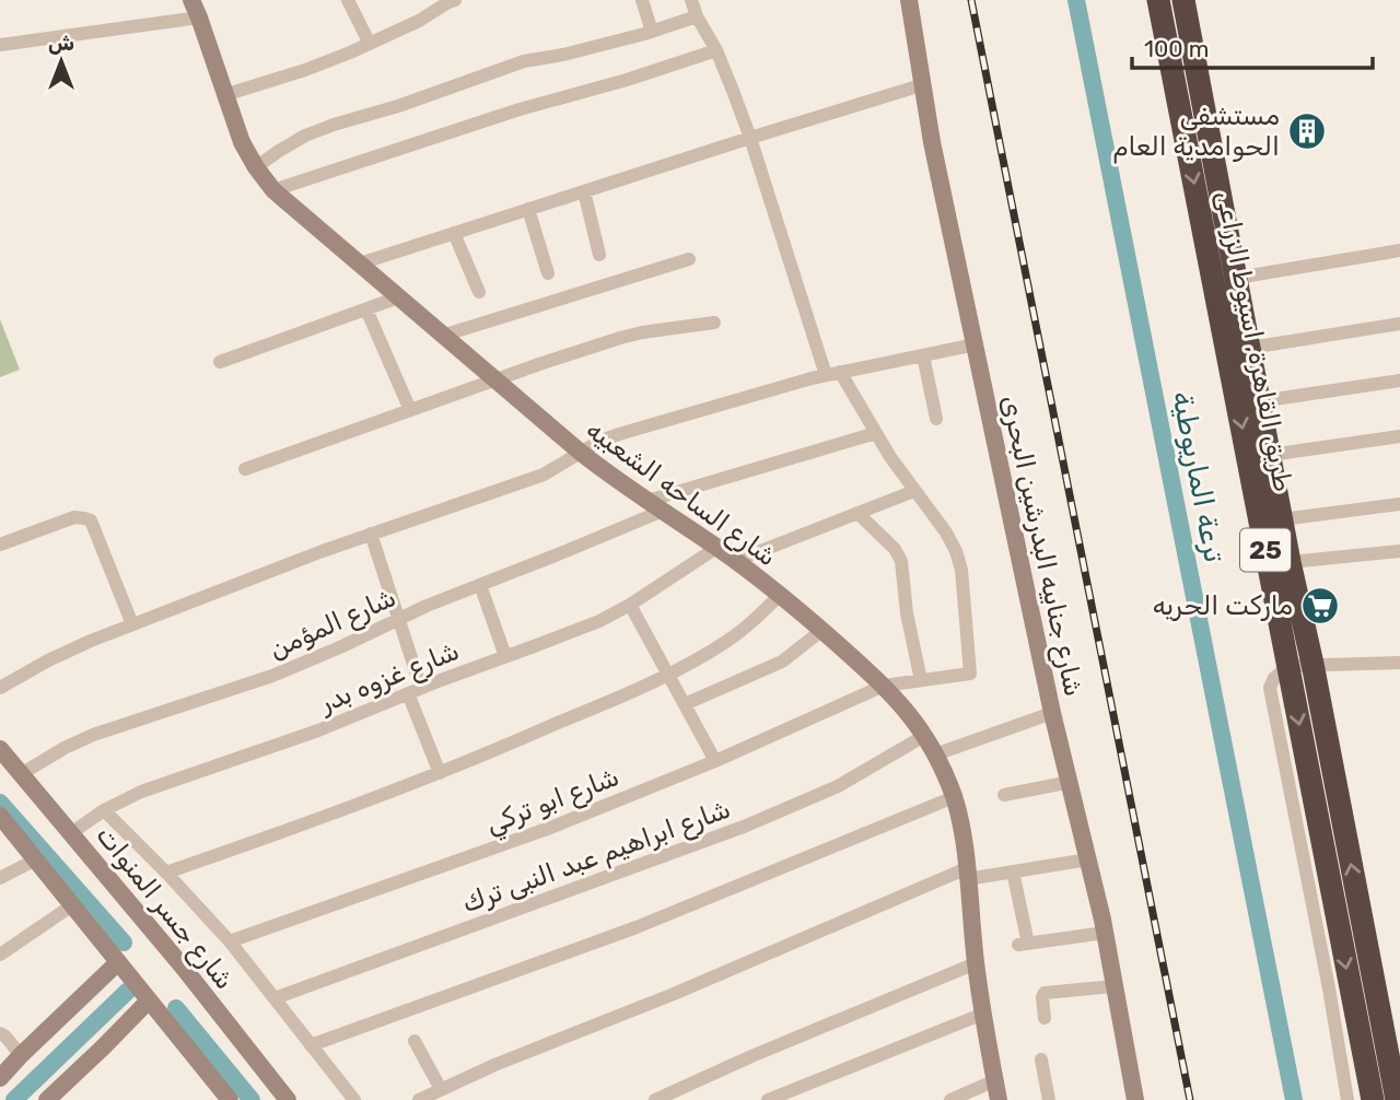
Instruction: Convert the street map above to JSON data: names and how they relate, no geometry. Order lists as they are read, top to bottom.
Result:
{
  "streets": {
    "highway": ["طريق القاهرة, اسيوط الزراعى", "25"],
    "street": [
      "شارع الساحه الشعبيه",
      "شارع جنابيه البدرشين البحرى",
      "شارع المؤمن",
      "شارع غزوه بدر",
      "شارع ابو تركي",
      "شارع ابراهيم عبد النبى ترك",
      "شارع جسر المنوات"
    ]
  },
  "crossings": [
    ["شارع الساحه الشعبيه", "شارع المؤمن"],
    ["شارع الساحه الشعبيه", "شارع غزوه بدر"],
    ["شارع الساحه الشعبيه", "شارع ابو تركي"],
    ["شارع الساحه الشعبيه", "شارع ابراهيم عبد النبى ترك"],
    ["شارع المؤمن", "شارع جسر المنوات"],
    ["شارع غزوه بدر", "شارع جسر المنوات"]
  ],
  "water": ["ترعة الماريوطية"],
  "places": {
    "building": ["مستشفى الحوامدية العام"],
    "supermarket": ["ماركت الحريه"]
  },
  "scale_bar": "100 m",
  "north": "top"
}
